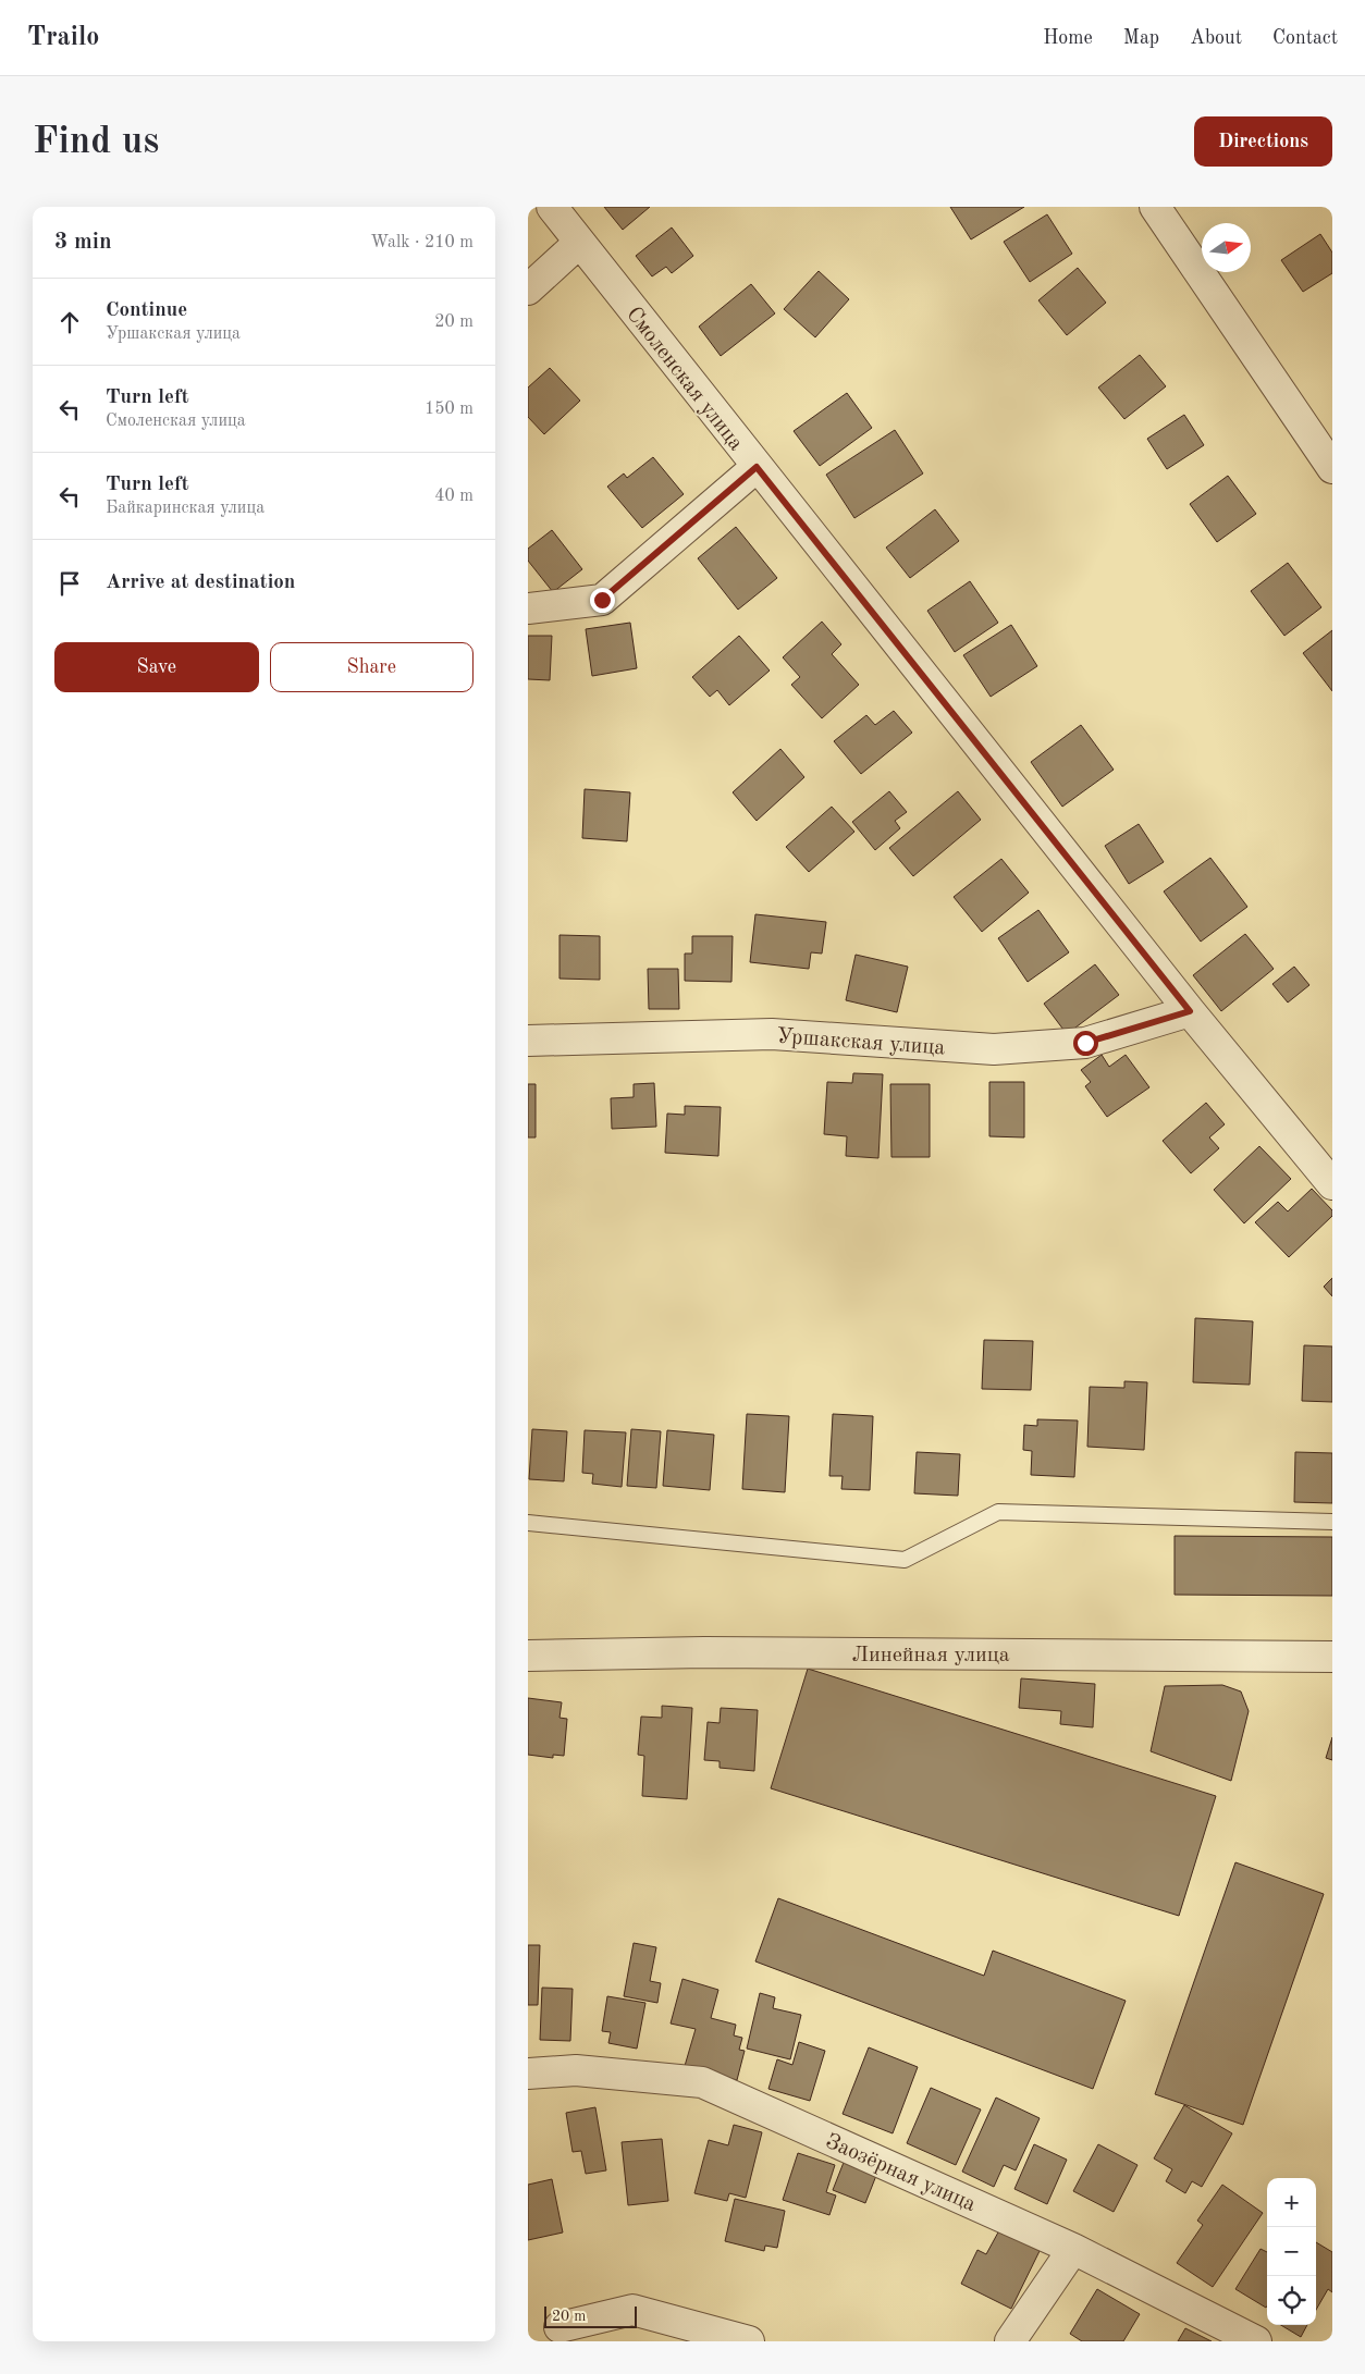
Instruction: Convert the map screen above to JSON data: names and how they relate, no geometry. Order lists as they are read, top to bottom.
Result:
{
  "streets": {
    "street": [
      "Смоленская улица",
      "Уршакская улица",
      "Линейная улица",
      "Заозёрная улица"
    ]
  },
  "crossings": [
    ["Смоленская улица", "Уршакская улица"]
  ],
  "scale_bar": "20 m",
  "north": "right",
  "page": {
    "header": "Trailo",
    "nav": [
      "Home",
      "Map",
      "About",
      "Contact"
    ],
    "buttons": [
      "Directions",
      ["Save", "Share"]
    ],
    "title": "Find us",
    "heading": ["3 min", "Walk · 210 m"],
    "list": [
      ["Continue", "Уршакская улица", "20 m"],
      ["Turn left", "Смоленская улица", "150 m"],
      ["Turn left", "Байкаринская улица", "40 m"],
      "Arrive at destination"
    ],
    "map_buttons": ["+", "−"],
    "scale": "20 m"
  }
}
